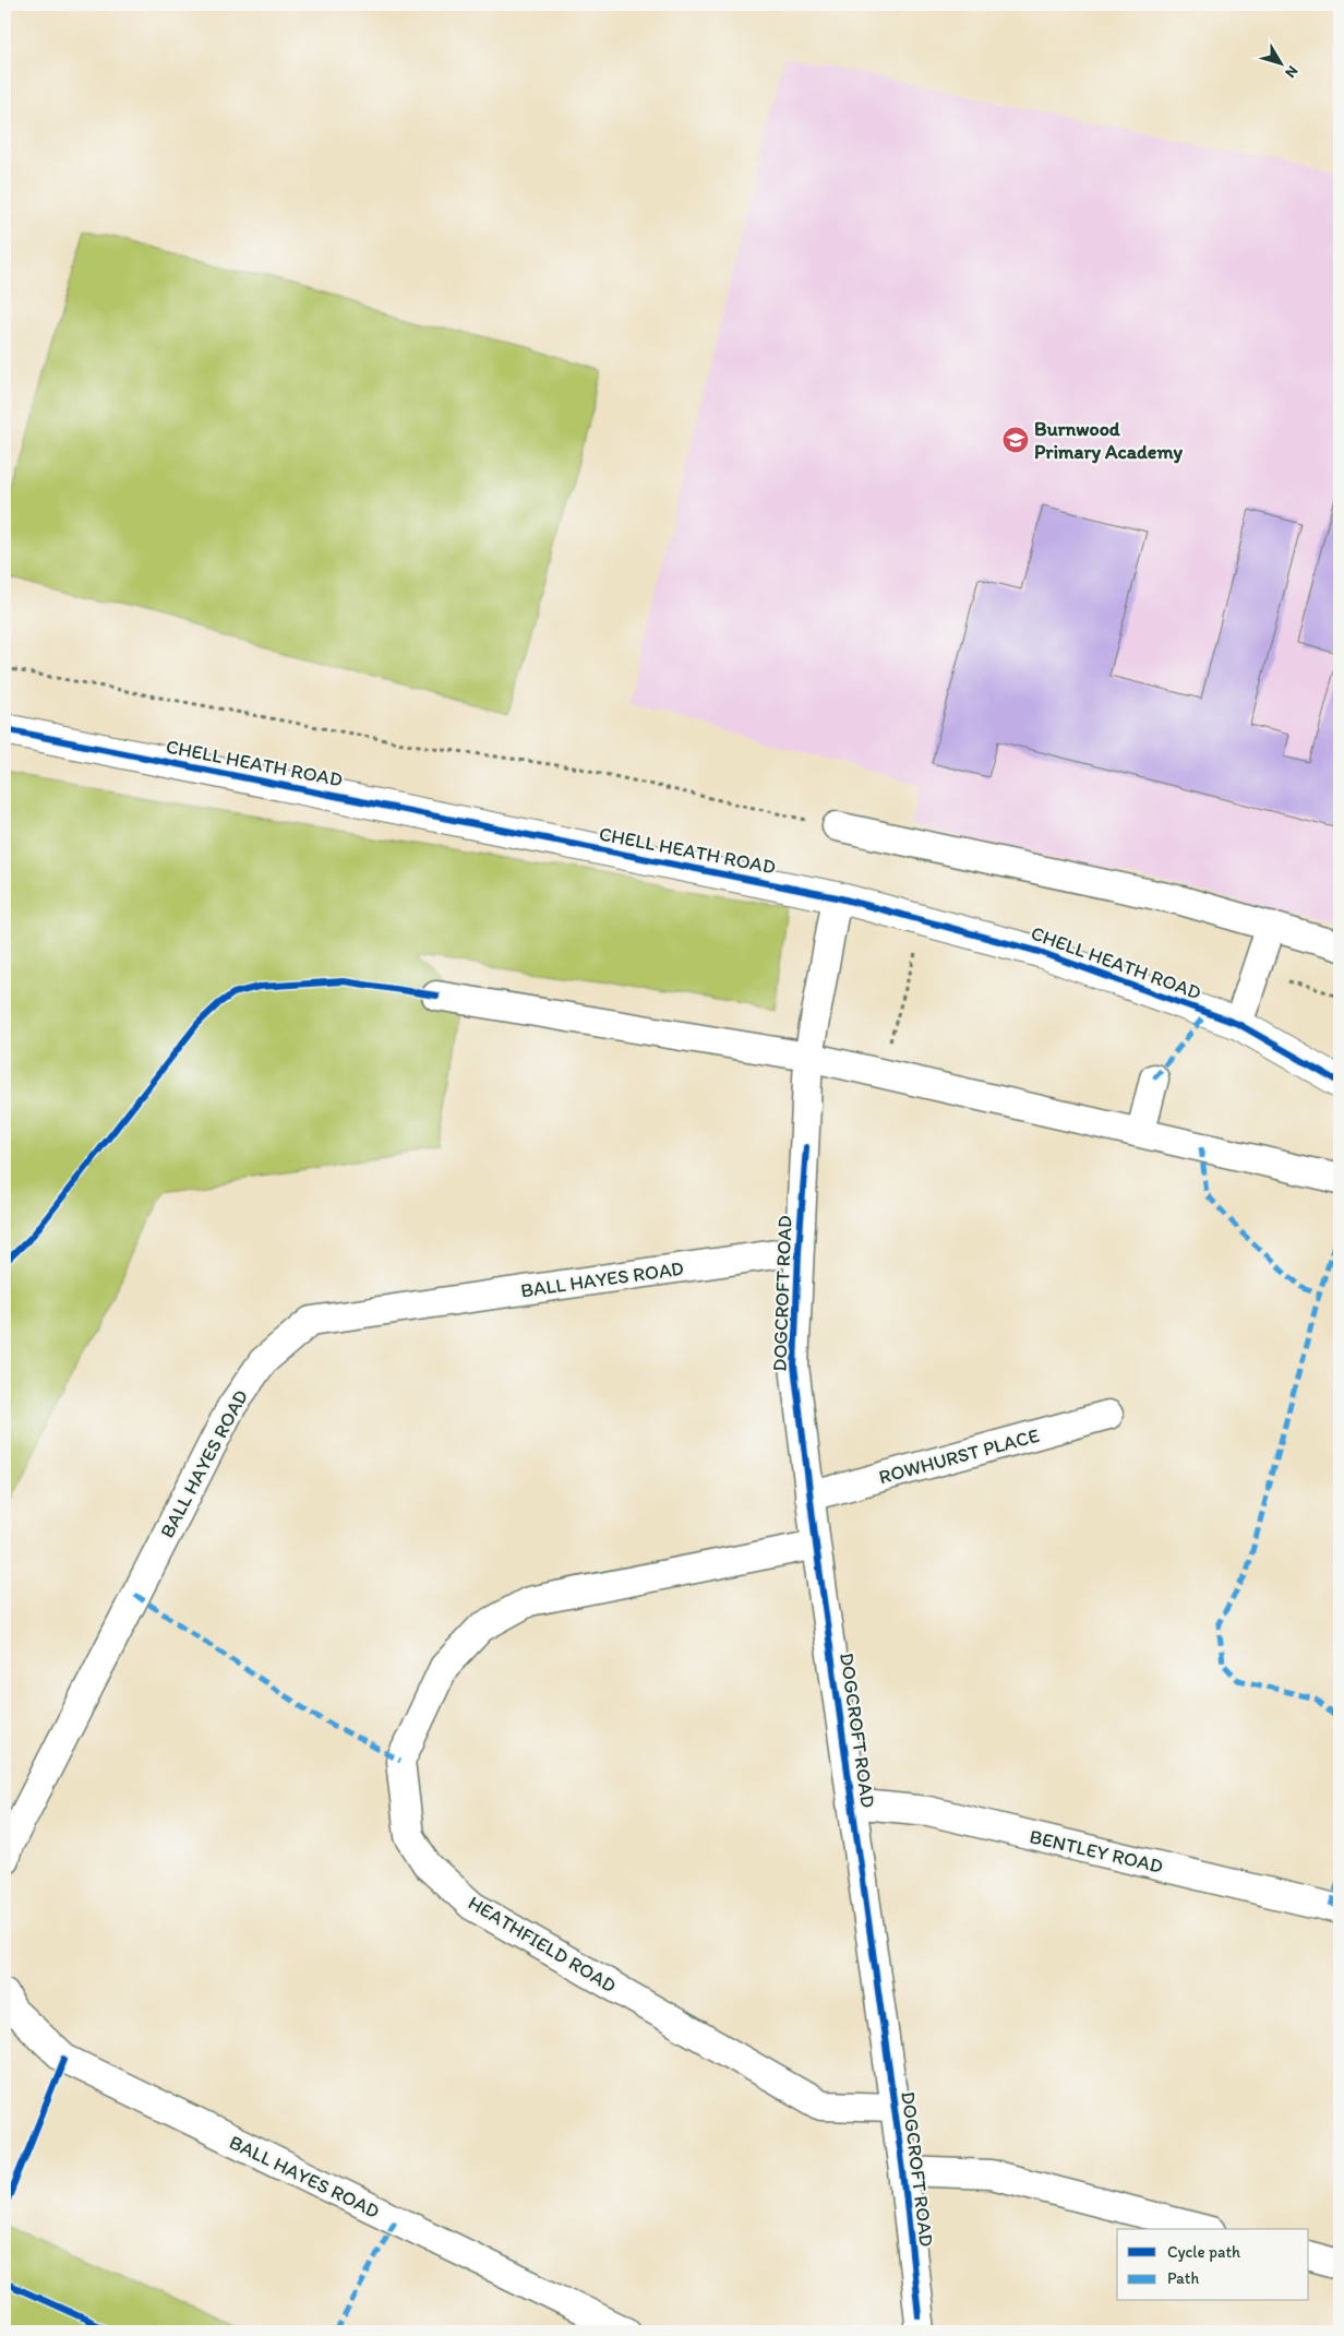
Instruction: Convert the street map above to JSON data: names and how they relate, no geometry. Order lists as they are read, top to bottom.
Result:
{
  "streets": {
    "street": [
      "CHELL HEATH ROAD",
      "BALL HAYES ROAD",
      "DOGCROFT ROAD",
      "ROWHURST PLACE",
      "BENTLEY ROAD",
      "HEATHFIELD ROAD"
    ]
  },
  "crossings": [
    ["CHELL HEATH ROAD", "DOGCROFT ROAD"],
    ["BALL HAYES ROAD", "DOGCROFT ROAD"],
    ["DOGCROFT ROAD", "ROWHURST PLACE"],
    ["DOGCROFT ROAD", "BENTLEY ROAD"],
    ["DOGCROFT ROAD", "HEATHFIELD ROAD"]
  ],
  "places": {
    "school or university": ["Burnwood Primary Academy"]
  },
  "legend": ["Cycle path", "Path"],
  "north": "bottom right"
}
